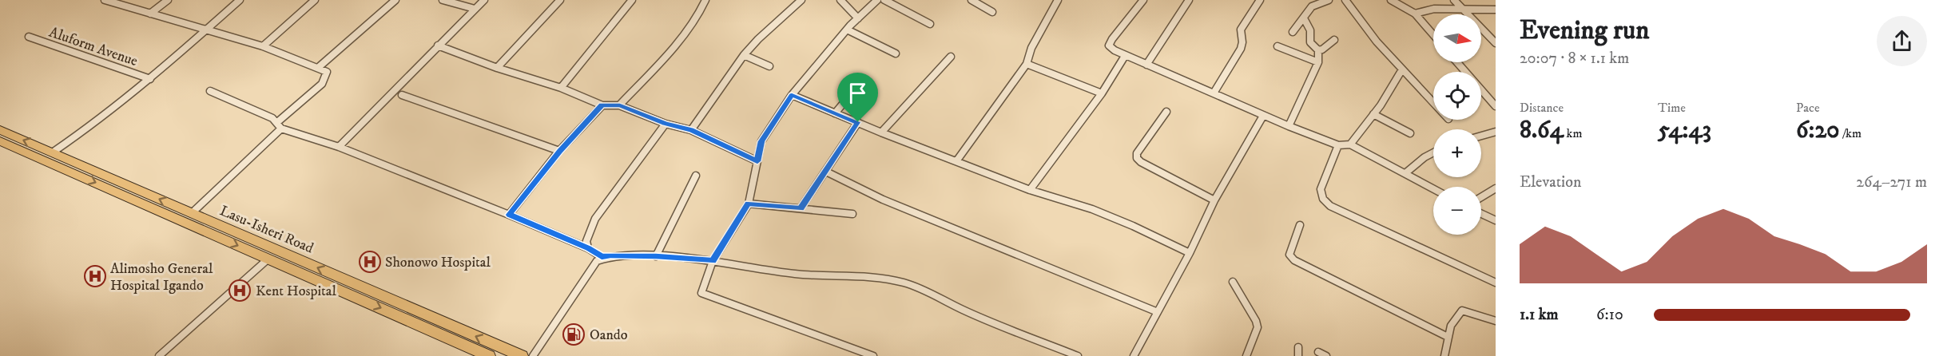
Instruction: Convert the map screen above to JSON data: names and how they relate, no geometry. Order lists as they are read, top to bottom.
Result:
{
  "streets": {
    "main road": ["Lasu-Isheri Road"],
    "street": ["Aluform Avenue"]
  },
  "places": {
    "hospital": ["Shonowo Hospital", "Alimosho General Hospital Igando", "Kent Hospital"],
    "fuel station": ["Oando"]
  },
  "north": "right",
  "page": {
    "heading": ["Evening run", "20:07 · 8 × 1.1 km"],
    "map_buttons": ["+", "−"],
    "stats": [
      ["Distance", "8.64 km"],
      ["Time", "54:43"],
      ["Pace", "6:20 /km"]
    ],
    "chart": ["Elevation", "264–271 m"],
    "list": [
      {
        "name": "1.1 km",
        "note": "6:10"
      }
    ]
  }
}
